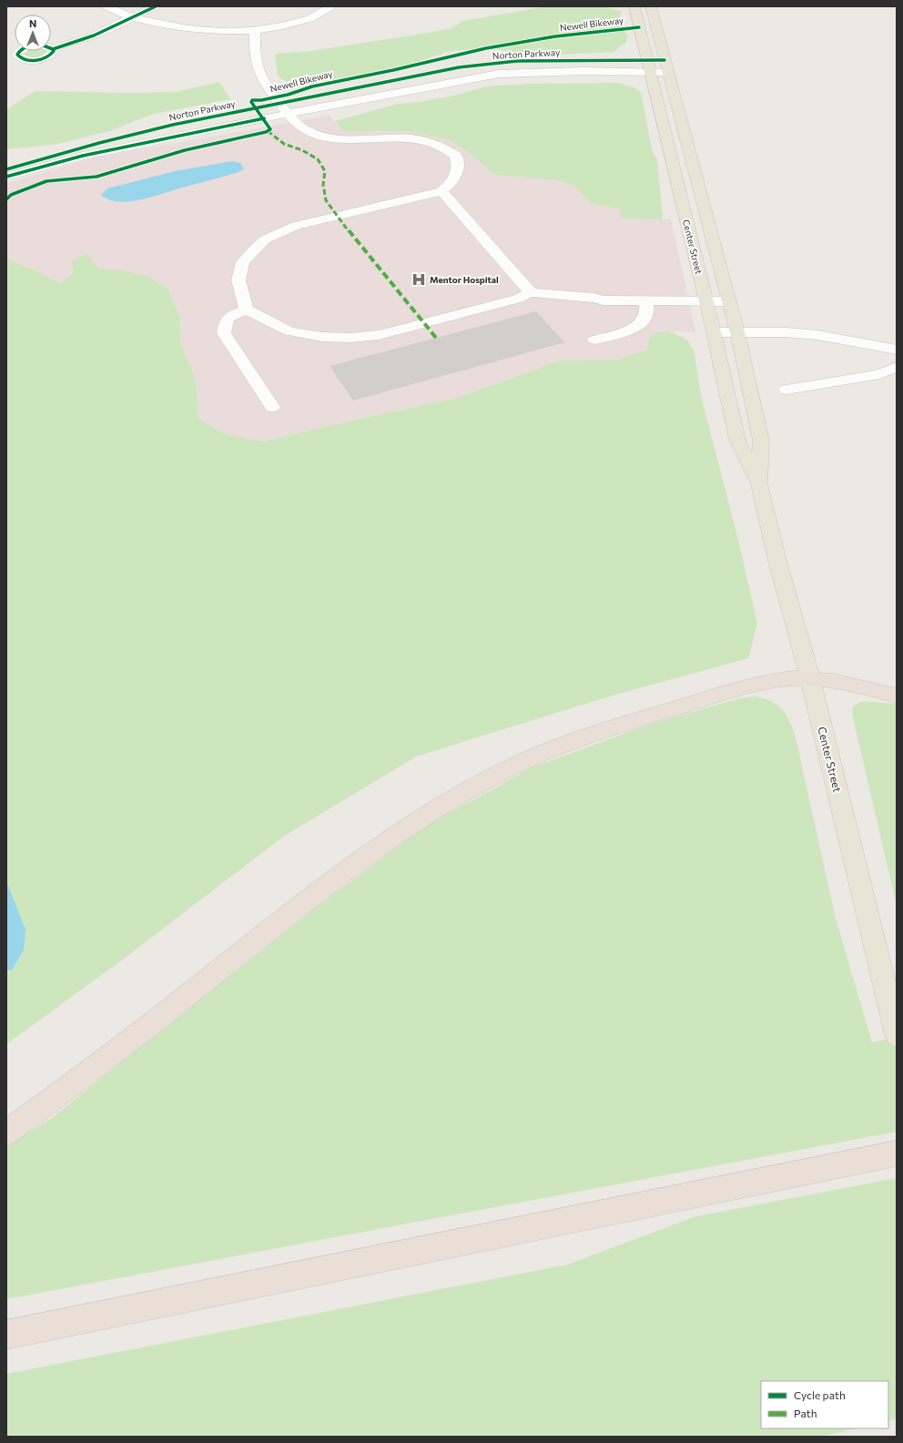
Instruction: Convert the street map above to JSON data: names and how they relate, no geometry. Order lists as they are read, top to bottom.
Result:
{
  "streets": {
    "main road": ["Center Street"],
    "street": ["Norton Parkway"],
    "cycle path": ["Newell Bikeway"]
  },
  "crossings": [
    ["Norton Parkway", "Center Street"]
  ],
  "places": {
    "hospital": ["Mentor Hospital"]
  },
  "legend": ["Cycle path", "Path"],
  "north": "top"
}
